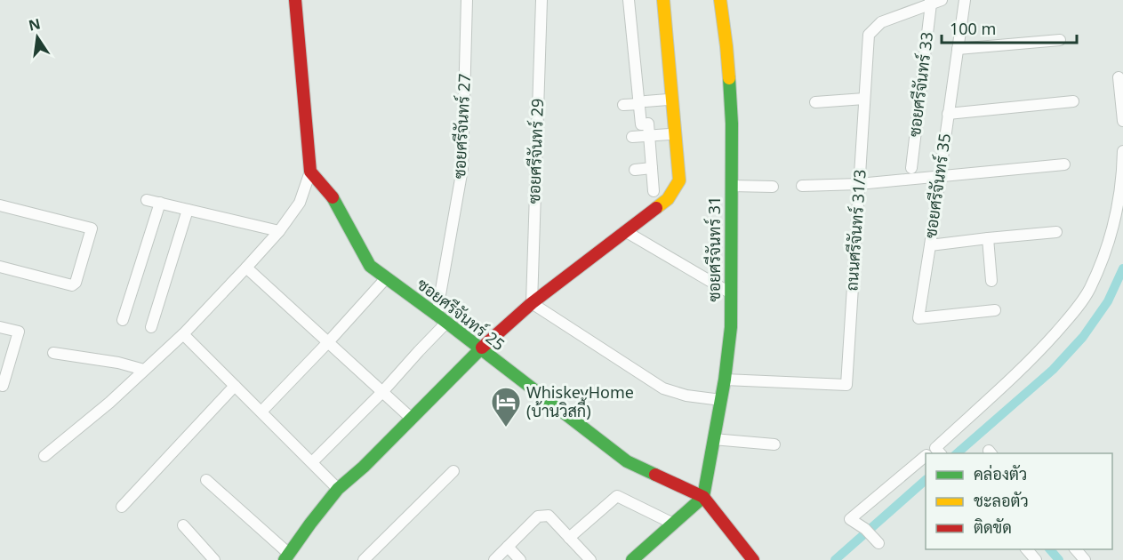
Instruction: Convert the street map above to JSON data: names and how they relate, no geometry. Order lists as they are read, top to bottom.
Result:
{
  "streets": {
    "street": [
      "ซอยศรีจันทร์ 33",
      "ซอยศรีจันทร์ 27",
      "ซอยศรีจันทร์ 29",
      "ซอยศรีจันทร์ 35",
      "ถนนศรีจันทร์ 31/3",
      "ซอยศรีจันทร์ 31",
      "ซอยศรีจันทร์ 25"
    ]
  },
  "crossings": [
    ["ซอยศรีจันทร์ 33", "ถนนศรีจันทร์ 31/3"],
    ["ซอยศรีจันทร์ 27", "ซอยศรีจันทร์ 25"],
    ["ถนนศรีจันทร์ 31/3", "ซอยศรีจันทร์ 31"],
    ["ซอยศรีจันทร์ 31", "ซอยศรีจันทร์ 25"]
  ],
  "places": {
    "hotel": ["WhiskeyHome (บ้านวิสกี้)"]
  },
  "legend": ["คล่องตัว", "ชะลอตัว", "ติดขัด"],
  "scale_bar": "100 m",
  "north": "top"
}
